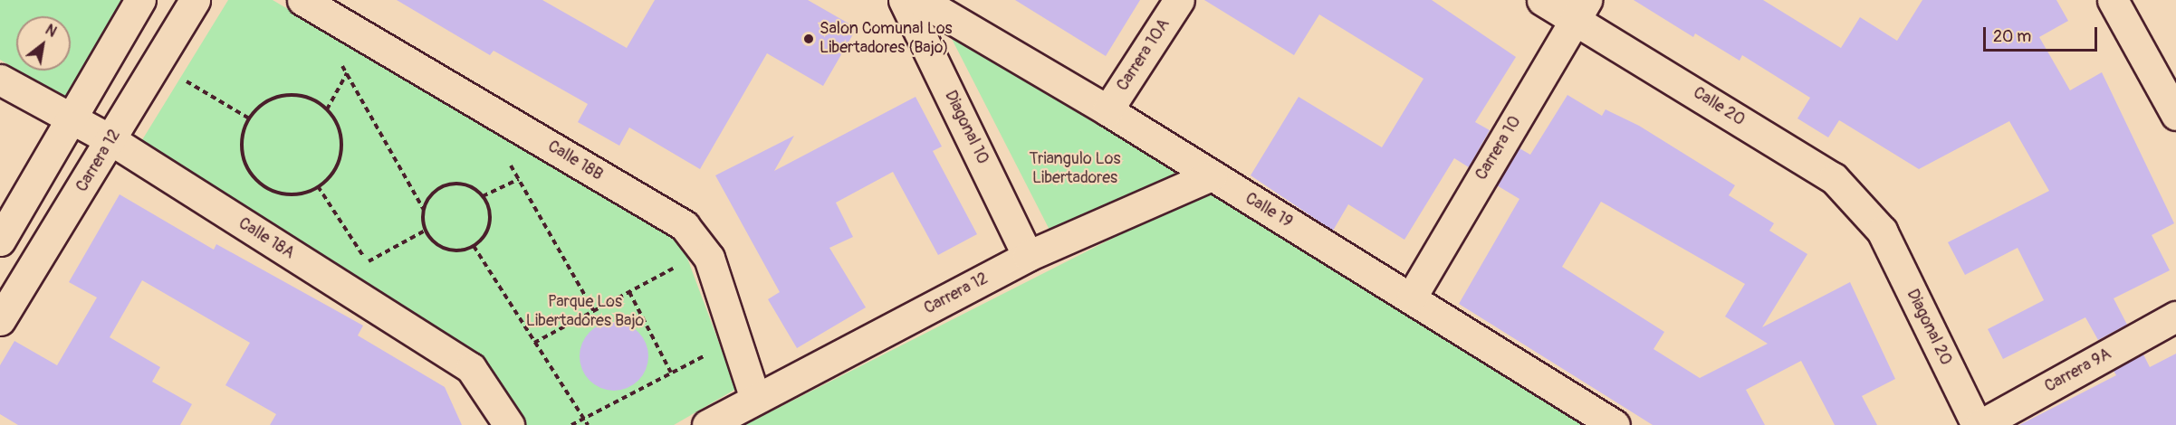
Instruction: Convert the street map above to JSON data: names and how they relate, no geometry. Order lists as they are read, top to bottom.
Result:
{
  "streets": {
    "street": [
      "Carrera 10A",
      "Calle 20",
      "Diagonal 10",
      "Carrera 10",
      "Carrera 12",
      "Calle 18B",
      "Calle 19",
      "Calle 18A",
      "Diagonal 20",
      "Carrera 9A"
    ]
  },
  "crossings": [
    ["Carrera 10A", "Calle 19"],
    ["Calle 20", "Carrera 10"],
    ["Calle 20", "Diagonal 20"],
    ["Diagonal 10", "Carrera 12"],
    ["Carrera 10", "Calle 19"],
    ["Carrera 12", "Calle 18B"],
    ["Carrera 12", "Calle 19"],
    ["Carrera 12", "Calle 18A"],
    ["Diagonal 20", "Carrera 9A"]
  ],
  "parks": ["Triangulo Los Libertadores", "Parque Los Libertadores Bajo"],
  "places": ["Salon Comunal Los Libertadores (Bajo)"],
  "scale_bar": "20 m",
  "north": "top right"
}
